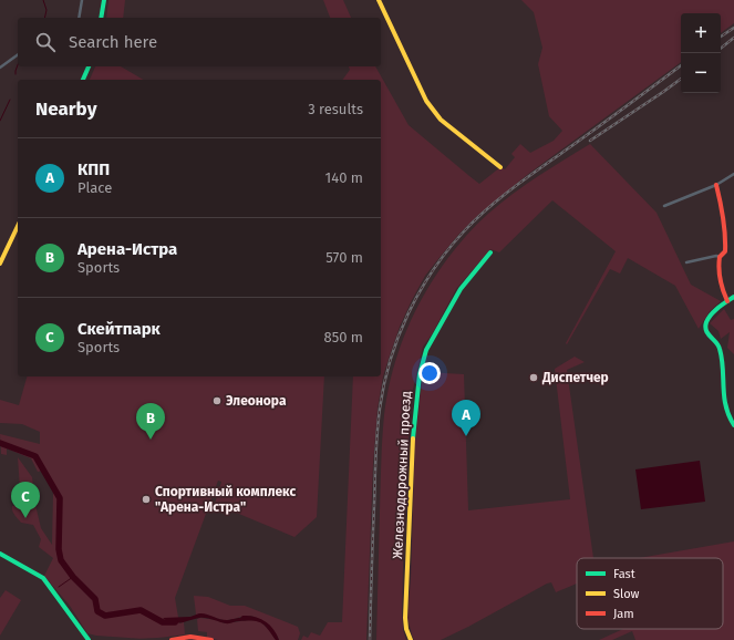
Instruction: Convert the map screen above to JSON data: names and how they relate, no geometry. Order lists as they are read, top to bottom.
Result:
{
  "streets": {
    "street": ["Железнодорожный проезд"]
  },
  "places": ["Диспетчер", "Элеонора", "Спортивный комплекс \"Арена-Истра\""],
  "legend": ["Fast", "Slow", "Jam"],
  "page": {
    "map_buttons": ["+", "−"],
    "search": "Search here",
    "heading": ["Nearby", "3 results"],
    "list": [
      {
        "mark": "A",
        "name": "КПП",
        "note": "Place",
        "value": "140 m"
      },
      {
        "mark": "B",
        "name": "Арена-Истра",
        "note": "Sports",
        "value": "570 m"
      },
      {
        "mark": "C",
        "name": "Скейтпарк",
        "note": "Sports",
        "value": "850 m"
      }
    ],
    "pins": ["A", "B", "C"]
  }
}
